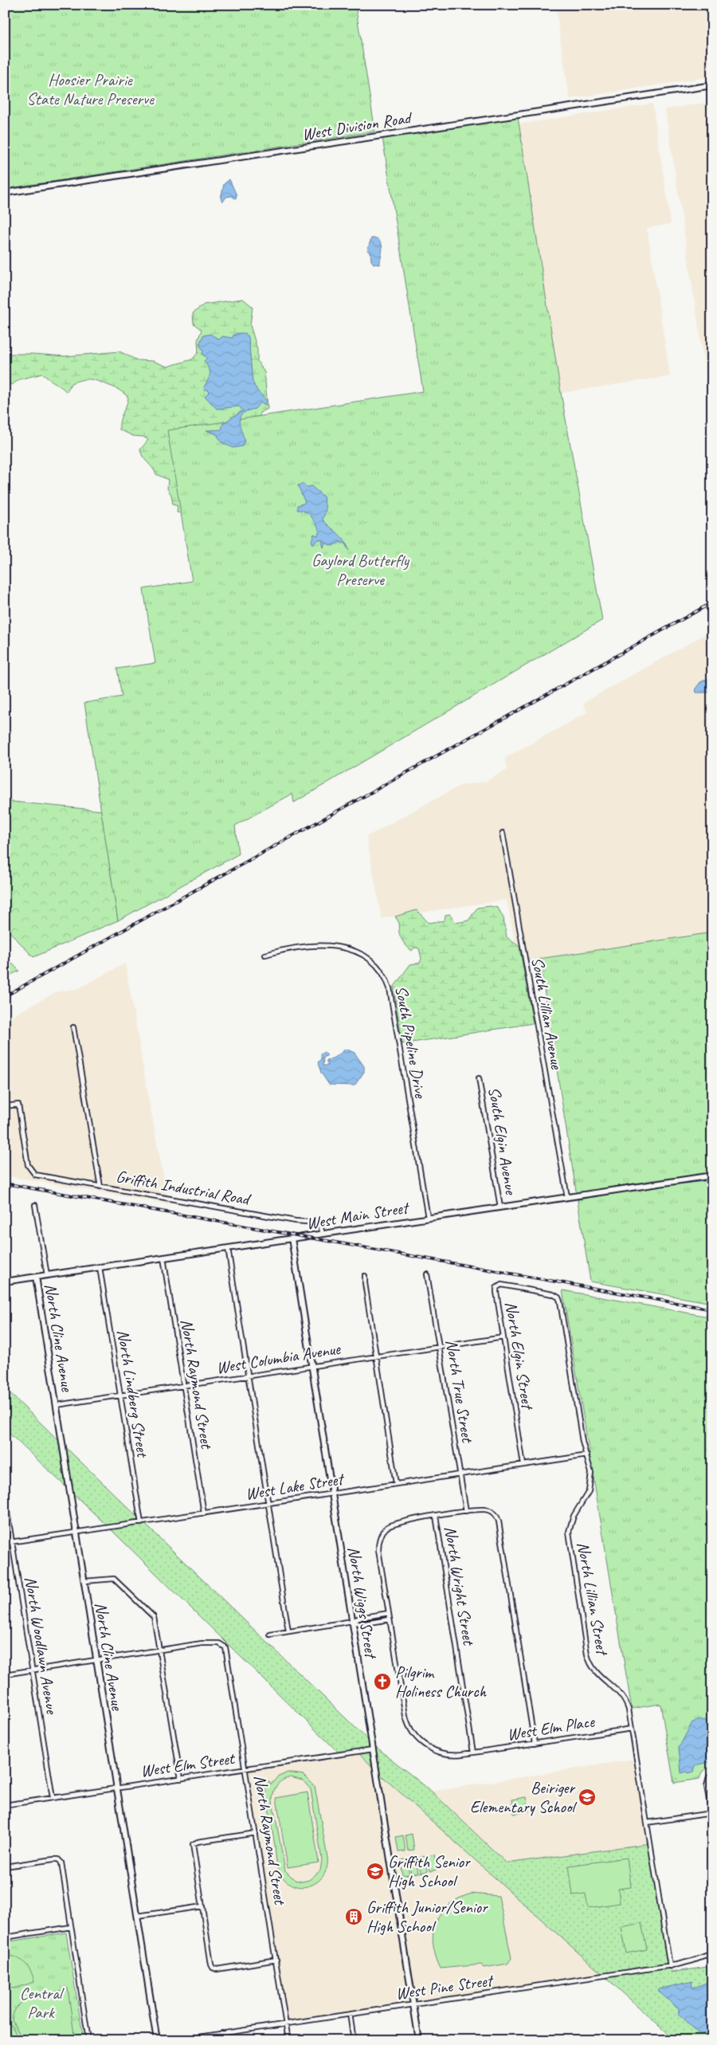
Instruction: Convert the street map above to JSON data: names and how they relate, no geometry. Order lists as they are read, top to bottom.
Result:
{
  "streets": {
    "street": [
      "West Division Road",
      "South Lillian Avenue",
      "South Pipeline Drive",
      "South Elgin Avenue",
      "Griffith Industrial Road",
      "West Main Street",
      "North Cline Avenue",
      "North Elgin Street",
      "West Columbia Avenue",
      "North Raymond Street",
      "North True Street",
      "North Lindberg Street",
      "West Lake Street",
      "North Wright Street",
      "North Lillian Street",
      "North Wiggs Street",
      "North Woodlawn Avenue",
      "West Elm Place",
      "West Elm Street",
      "West Pine Street"
    ]
  },
  "crossings": [
    ["South Lillian Avenue", "West Main Street"],
    ["South Pipeline Drive", "West Main Street"],
    ["South Elgin Avenue", "West Main Street"],
    ["Griffith Industrial Road", "West Main Street"],
    ["West Main Street", "North Cline Avenue"],
    ["West Main Street", "North Raymond Street"],
    ["West Main Street", "North Lindberg Street"],
    ["West Main Street", "North Wiggs Street"],
    ["North Cline Avenue", "West Columbia Avenue"],
    ["North Cline Avenue", "West Lake Street"],
    ["North Cline Avenue", "West Elm Street"],
    ["North Elgin Street", "West Columbia Avenue"],
    ["North Elgin Street", "West Lake Street"],
    ["North Elgin Street", "North Lillian Street"],
    ["West Columbia Avenue", "North Raymond Street"],
    ["West Columbia Avenue", "North True Street"],
    ["West Columbia Avenue", "North Lindberg Street"],
    ["West Columbia Avenue", "North Wiggs Street"],
    ["North Raymond Street", "West Lake Street"],
    ["North Raymond Street", "West Elm Street"],
    ["North Raymond Street", "West Pine Street"],
    ["North True Street", "West Lake Street"],
    ["North True Street", "West Elm Place"],
    ["North Lindberg Street", "West Lake Street"],
    ["West Lake Street", "North Lillian Street"],
    ["West Lake Street", "North Wiggs Street"],
    ["West Lake Street", "North Woodlawn Avenue"],
    ["North Wright Street", "West Elm Place"],
    ["North Lillian Street", "West Elm Place"],
    ["North Lillian Street", "West Pine Street"],
    ["North Wiggs Street", "West Elm Street"],
    ["North Wiggs Street", "West Pine Street"],
    ["North Woodlawn Avenue", "West Elm Street"]
  ],
  "parks": ["Hoosier Prairie State Nature Preserve", "Gaylord Butterfly Preserve", "Central Park"],
  "places": {
    "church": ["Pilgrim Holiness Church"],
    "school or university": ["Beiriger Elementary School", "Griffith Senior High School"],
    "building": ["Griffith Junior/Senior High School"]
  }
}
